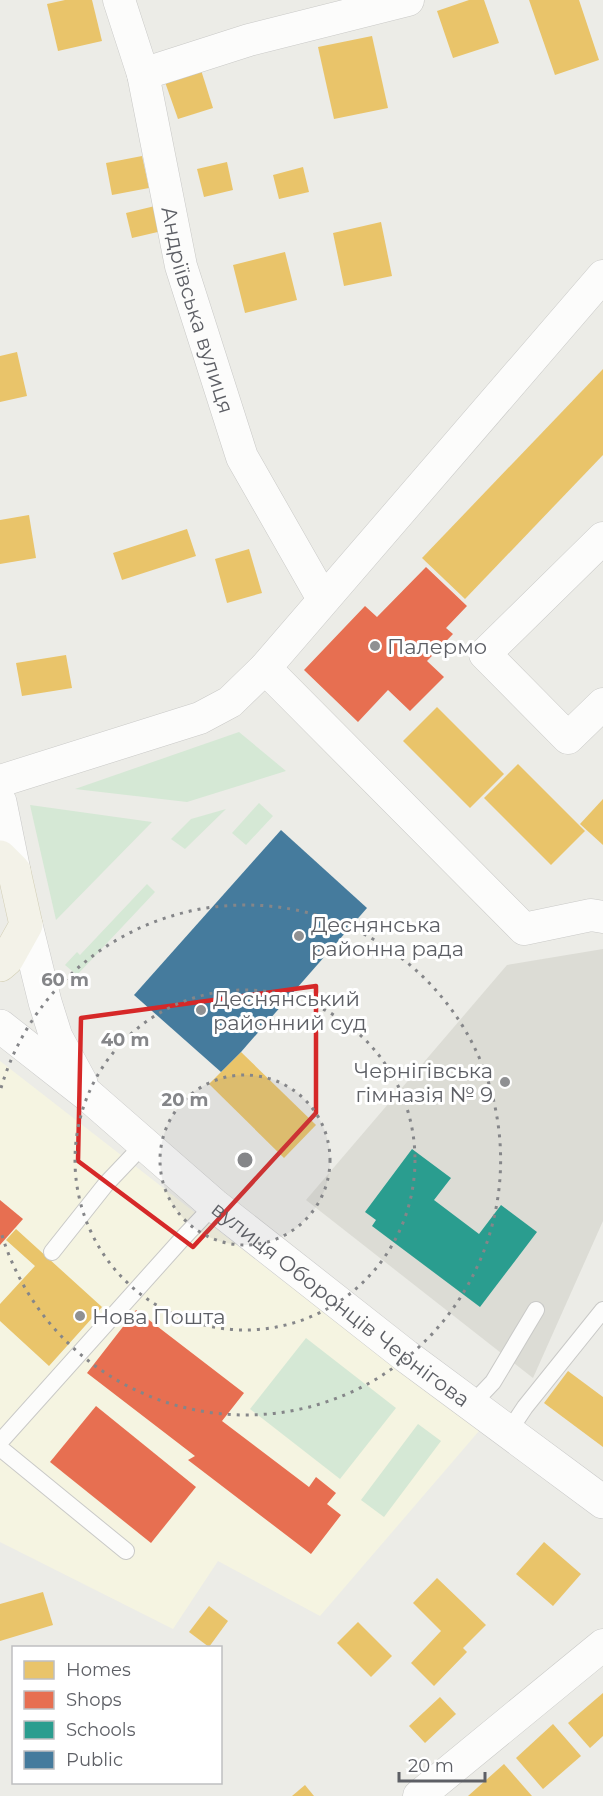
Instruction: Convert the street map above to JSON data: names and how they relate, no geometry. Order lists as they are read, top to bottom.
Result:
{
  "streets": {
    "main road": ["вулиця Оборонців Чернігова"],
    "street": ["Андріївська вулиця"]
  },
  "places": [
    "Палермо",
    "Деснянська районна рада",
    "Деснянський районний суд",
    "Чернігівська гімназія № 9",
    "Нова Пошта"
  ],
  "legend": [
    "Homes",
    "Shops",
    "Schools",
    "Public"
  ],
  "scale_bar": "20 m",
  "rings": ["60 m", "40 m", "20 m"]
}
